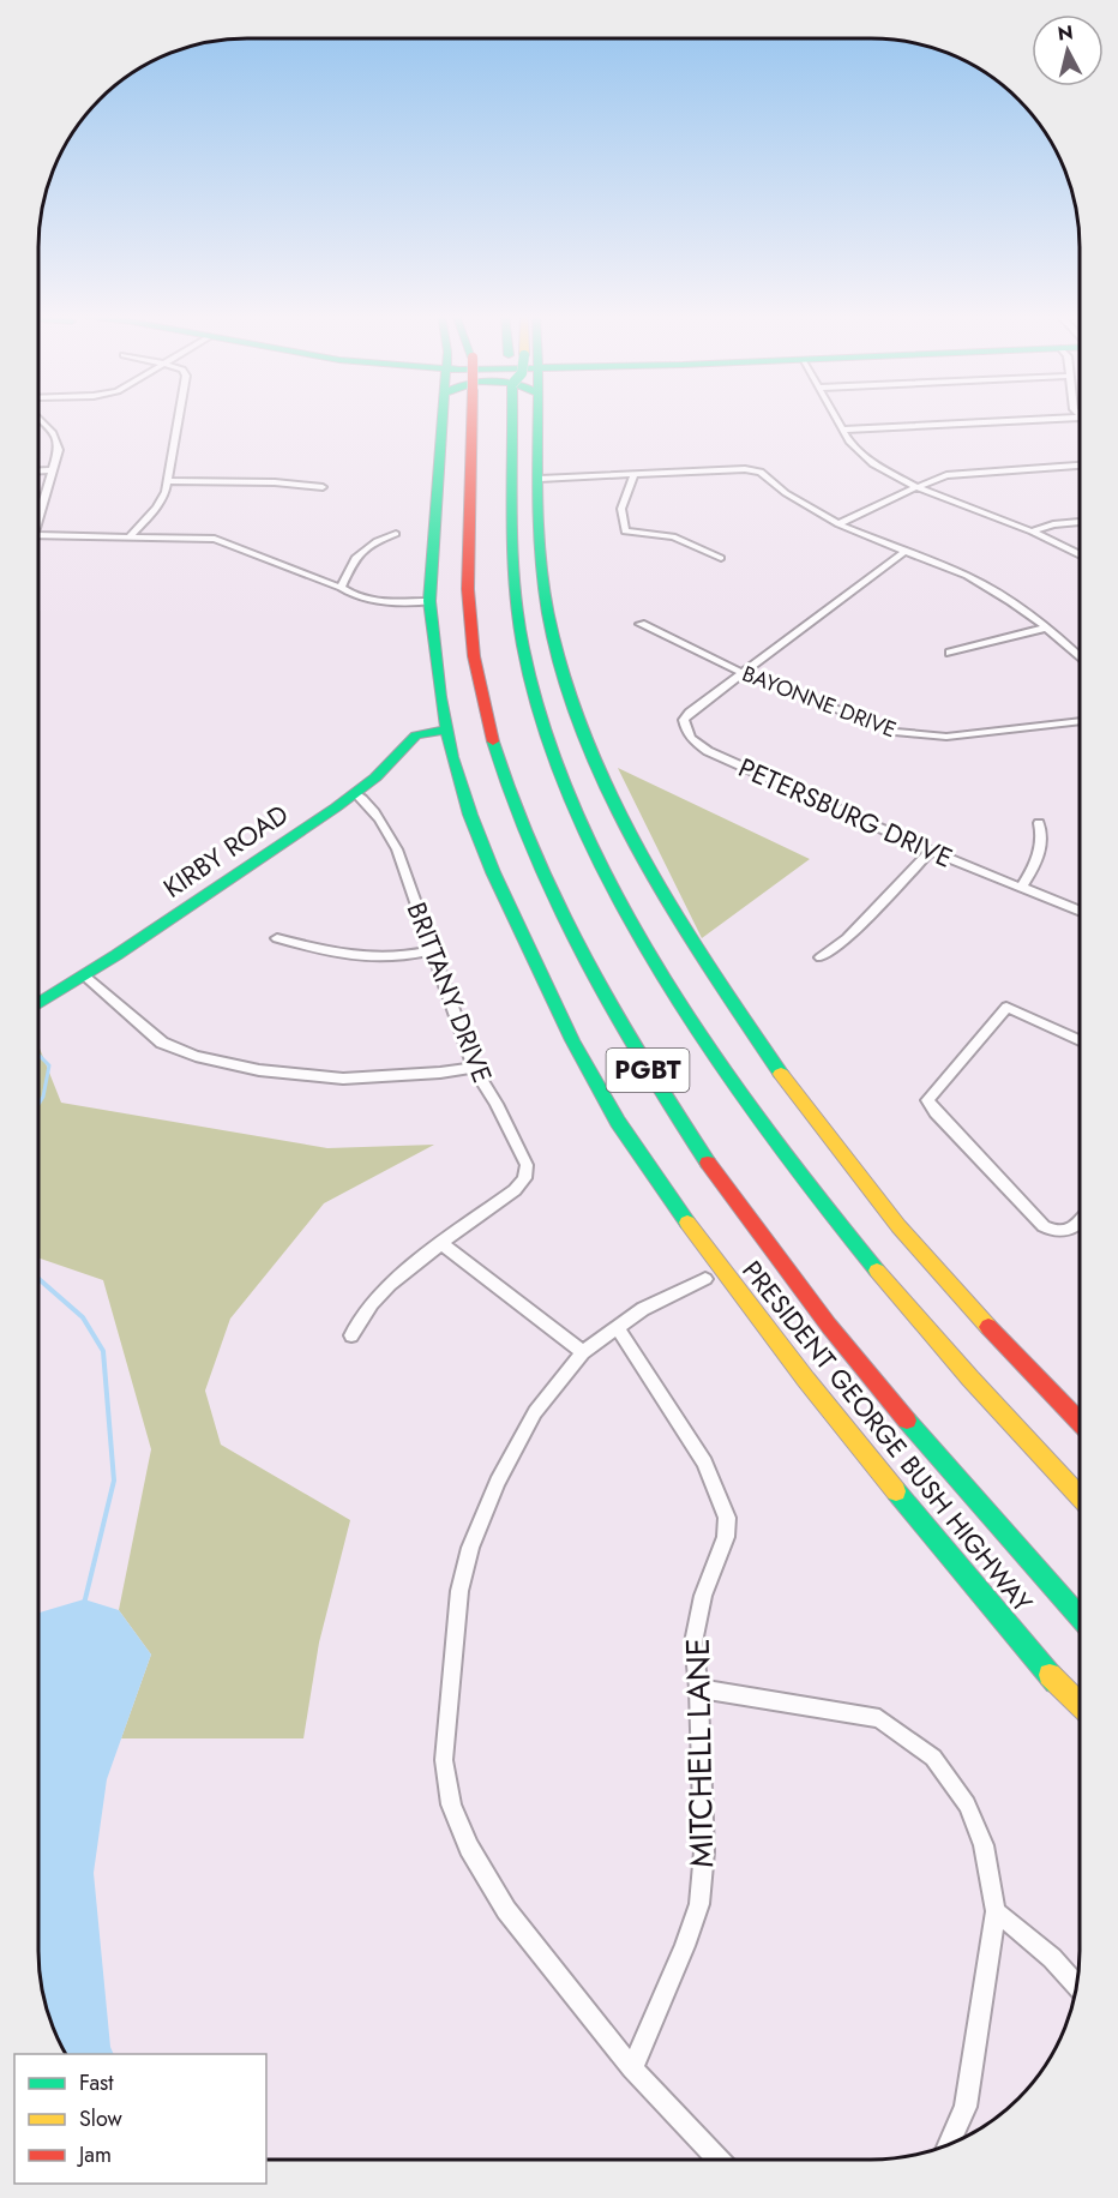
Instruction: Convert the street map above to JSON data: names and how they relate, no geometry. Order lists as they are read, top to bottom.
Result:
{
  "streets": {
    "main road": ["KIRBY ROAD", "PGBT", "PRESIDENT GEORGE BUSH HIGHWAY"],
    "street": [
      "BAYONNE DRIVE",
      "PETERSBURG DRIVE",
      "BRITTANY DRIVE",
      "MITCHELL LANE"
    ]
  },
  "crossings": [
    ["BAYONNE DRIVE", "PETERSBURG DRIVE"],
    ["KIRBY ROAD", "BRITTANY DRIVE"],
    ["KIRBY ROAD", "PRESIDENT GEORGE BUSH HIGHWAY"]
  ],
  "legend": ["Fast", "Slow", "Jam"],
  "north": "top"
}
